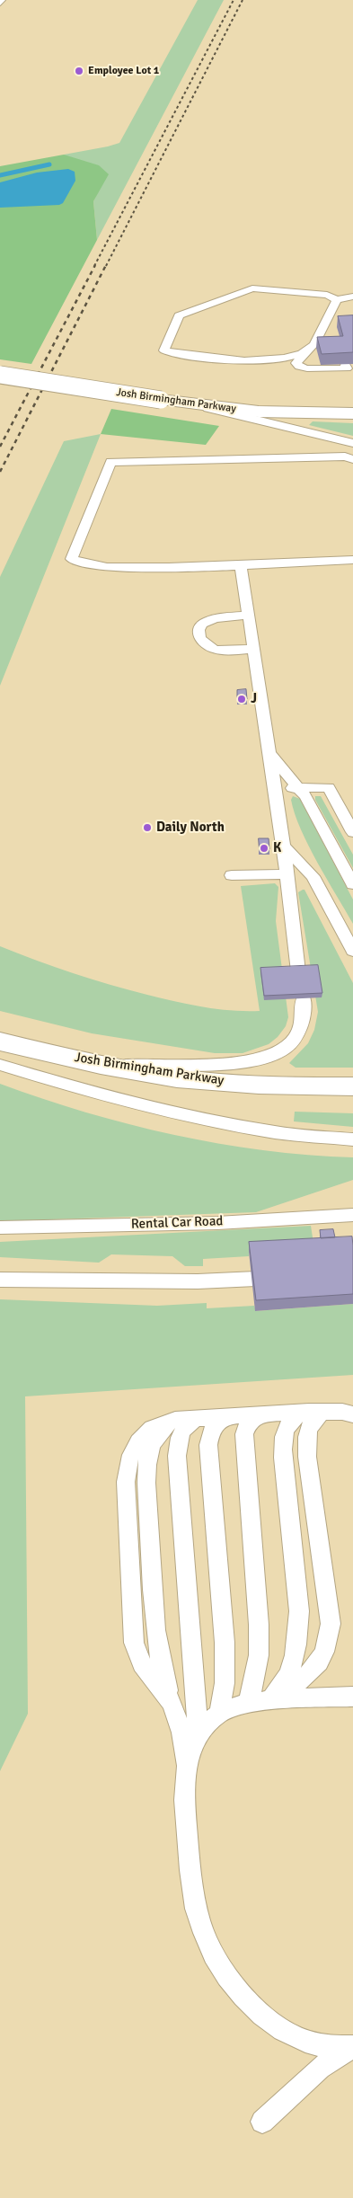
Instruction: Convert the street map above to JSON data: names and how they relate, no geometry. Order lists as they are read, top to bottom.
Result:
{
  "streets": {
    "main road": ["Josh Birmingham Parkway"],
    "lane": ["Rental Car Road"]
  },
  "places": [
    "Employee Lot 1",
    "J",
    "Daily North",
    "K"
  ]
}
